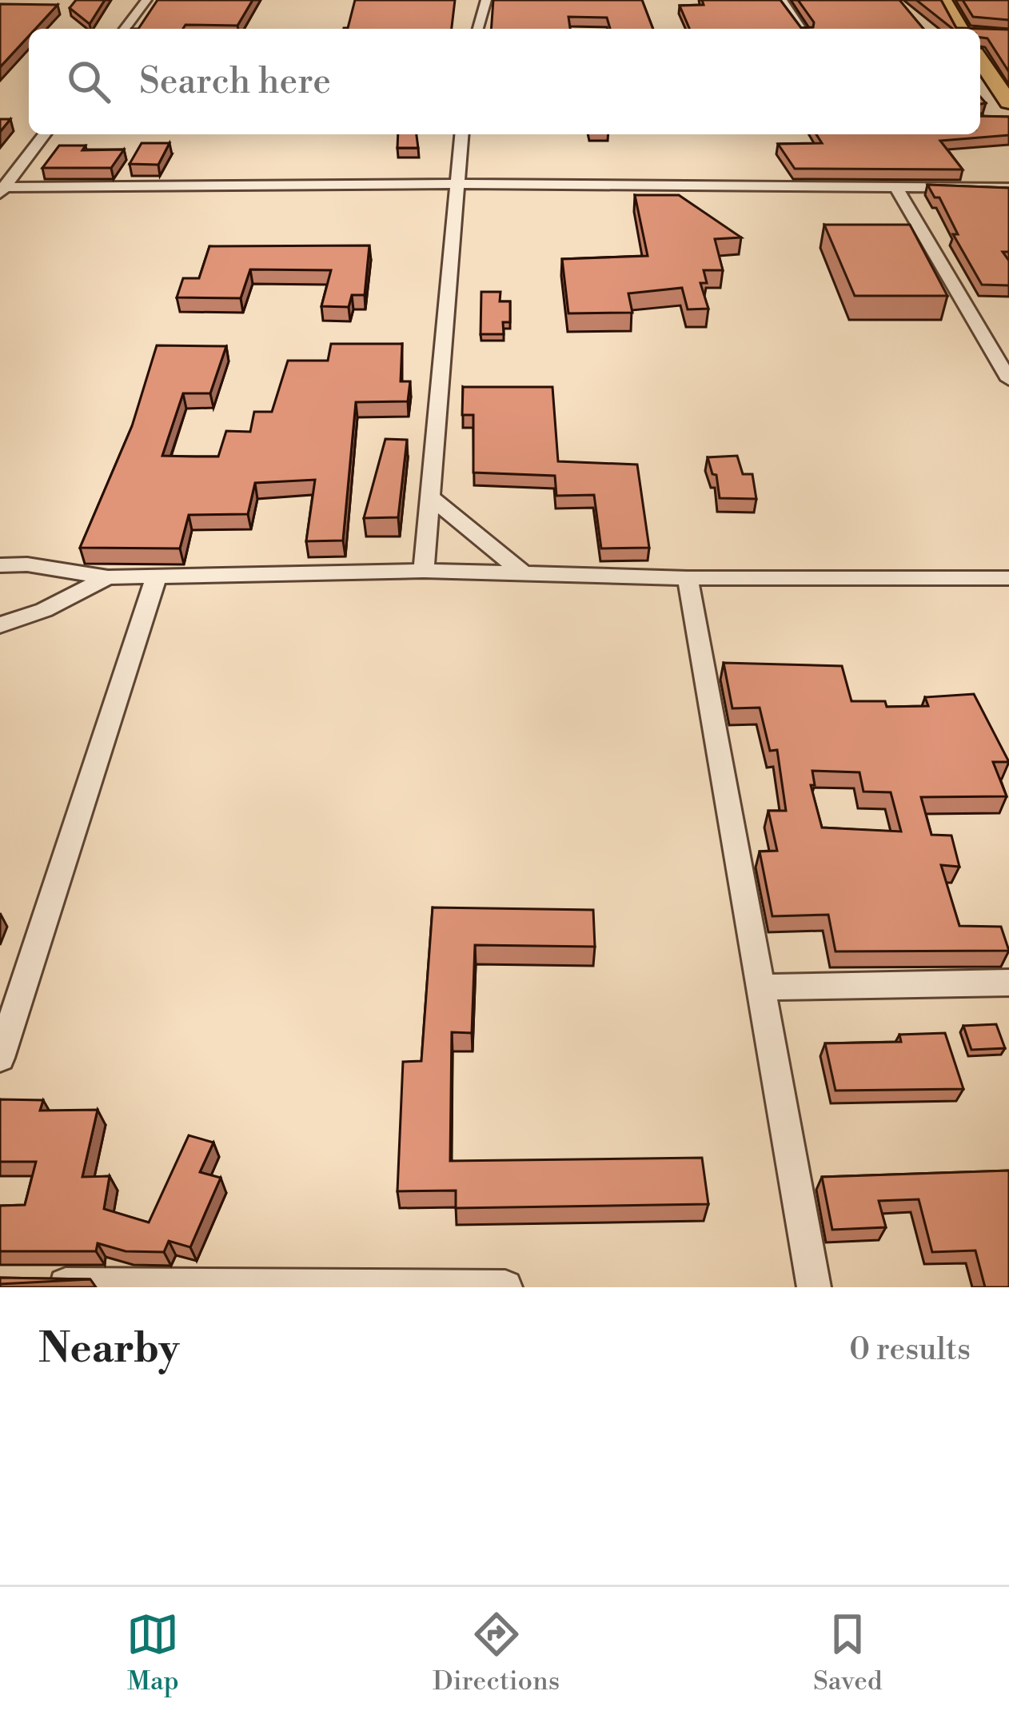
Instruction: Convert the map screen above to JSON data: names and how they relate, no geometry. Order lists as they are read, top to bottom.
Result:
{
  "page": {
    "search": "Search here",
    "heading": ["Nearby", "0 results"],
    "nav": ["Map", "Directions", "Saved"]
  }
}
